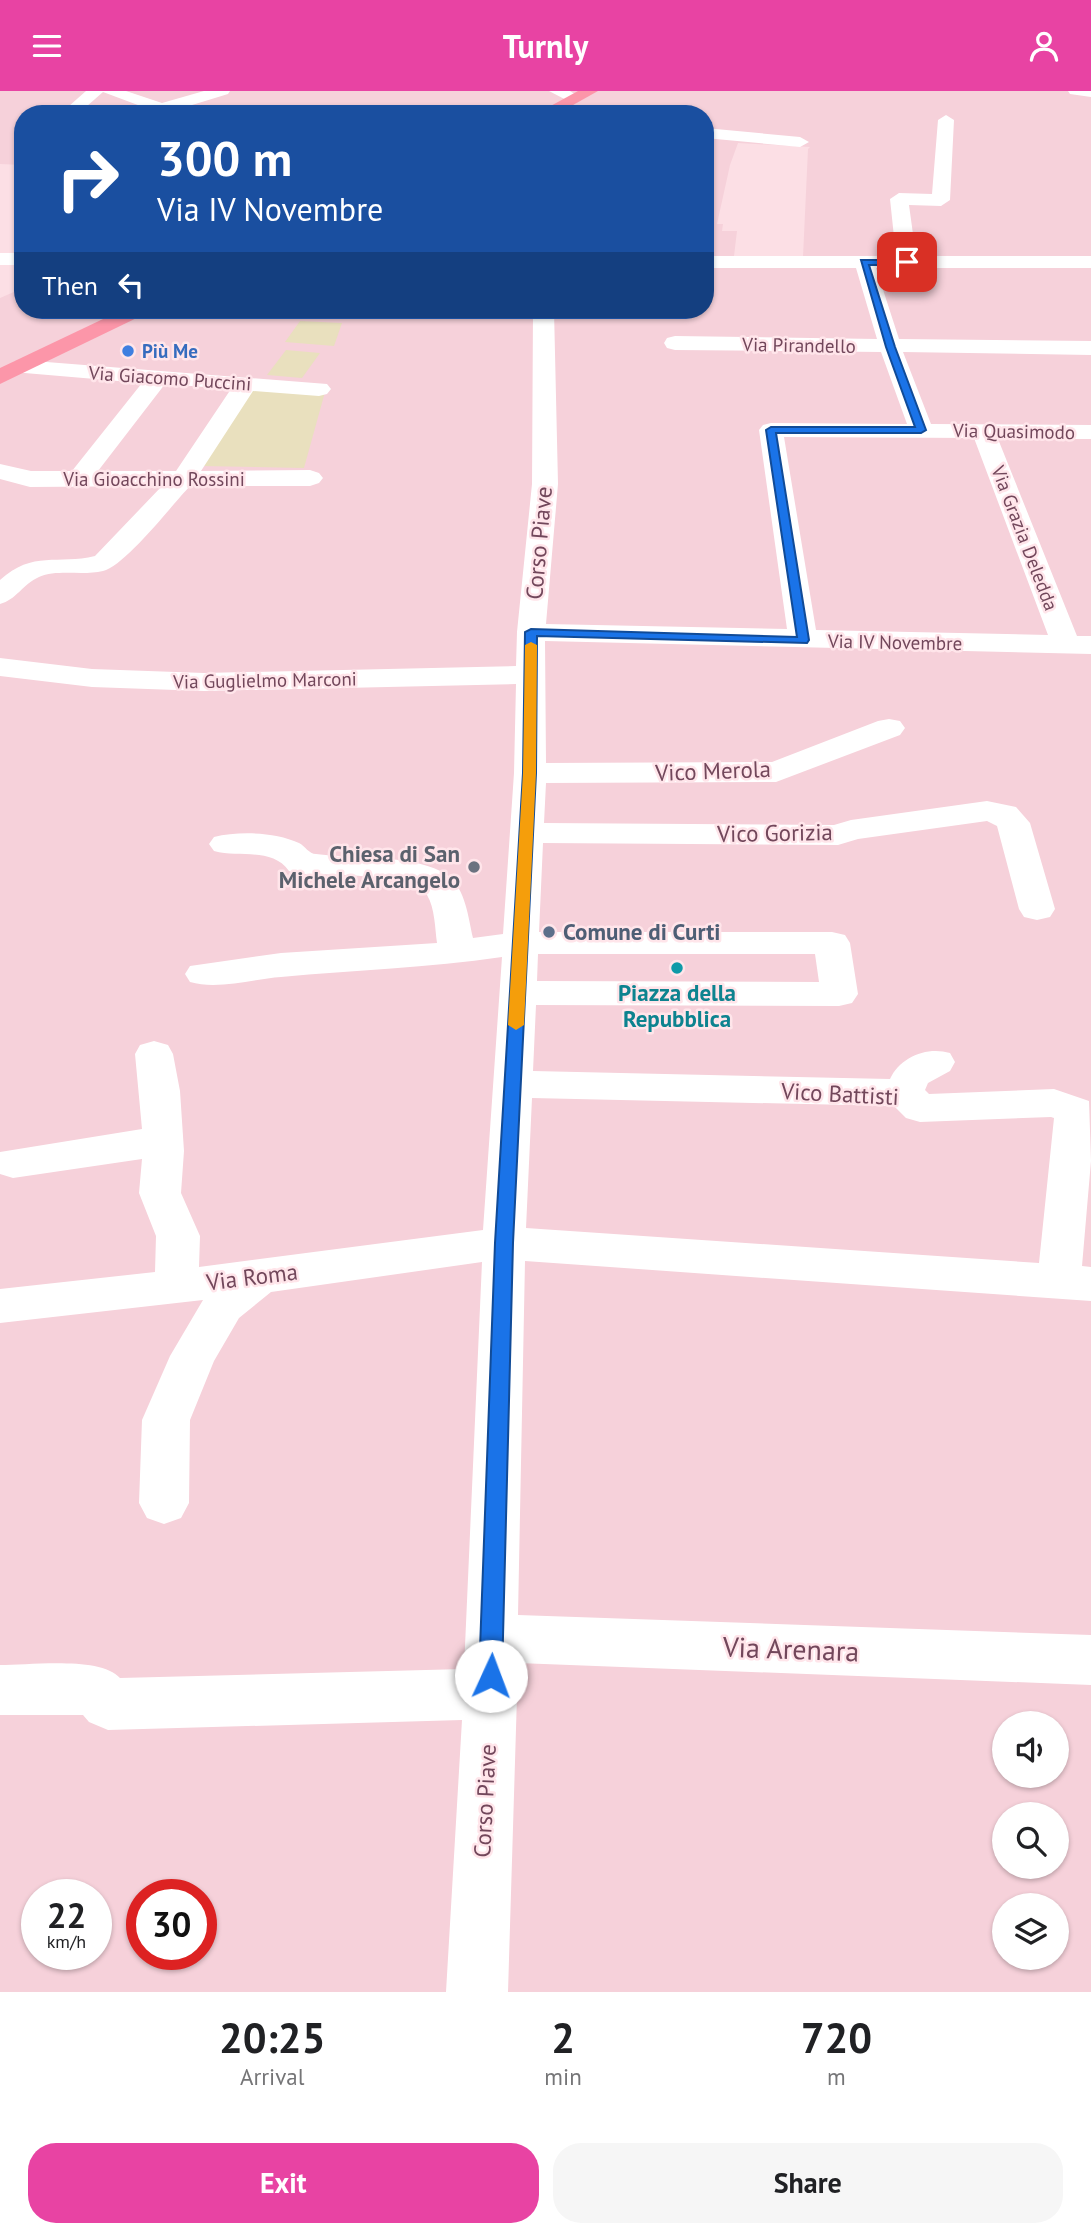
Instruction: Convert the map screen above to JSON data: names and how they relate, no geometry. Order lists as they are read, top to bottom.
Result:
{
  "streets": {
    "street": [
      "Via Pirandello",
      "Via Giacomo Puccini",
      "Via Quasimodo",
      "Via Gioacchino Rossini",
      "Via Grazia Deledda",
      "Corso Piave",
      "Via IV Novembre",
      "Via Guglielmo Marconi",
      "Vico Merola",
      "Vico Gorizia",
      "Vico Battisti",
      "Via Roma",
      "Via Arenara"
    ]
  },
  "crossings": [
    ["Via Quasimodo", "Via Grazia Deledda"],
    ["Via Quasimodo", "Via IV Novembre"],
    ["Via Grazia Deledda", "Via IV Novembre"],
    ["Corso Piave", "Via IV Novembre"],
    ["Corso Piave", "Via Guglielmo Marconi"],
    ["Corso Piave", "Vico Merola"],
    ["Corso Piave", "Vico Gorizia"],
    ["Corso Piave", "Vico Battisti"],
    ["Corso Piave", "Via Roma"],
    ["Corso Piave", "Via Arenara"],
    ["Vico Battisti", "Via Roma"]
  ],
  "places": [
    "Più Me",
    "Chiesa di San Michele Arcangelo",
    "Comune di Curti",
    "Piazza della Repubblica"
  ],
  "page": {
    "header": "Turnly",
    "turn": ["300 m", "Via IV Novembre"],
    "then": "Then",
    "speed": "22 km/h",
    "limit": "30",
    "eta": [
      "20:25",
      "Arrival",
      "2",
      "min",
      "720",
      "m"
    ],
    "buttons": ["Exit", "Share"]
  }
}
